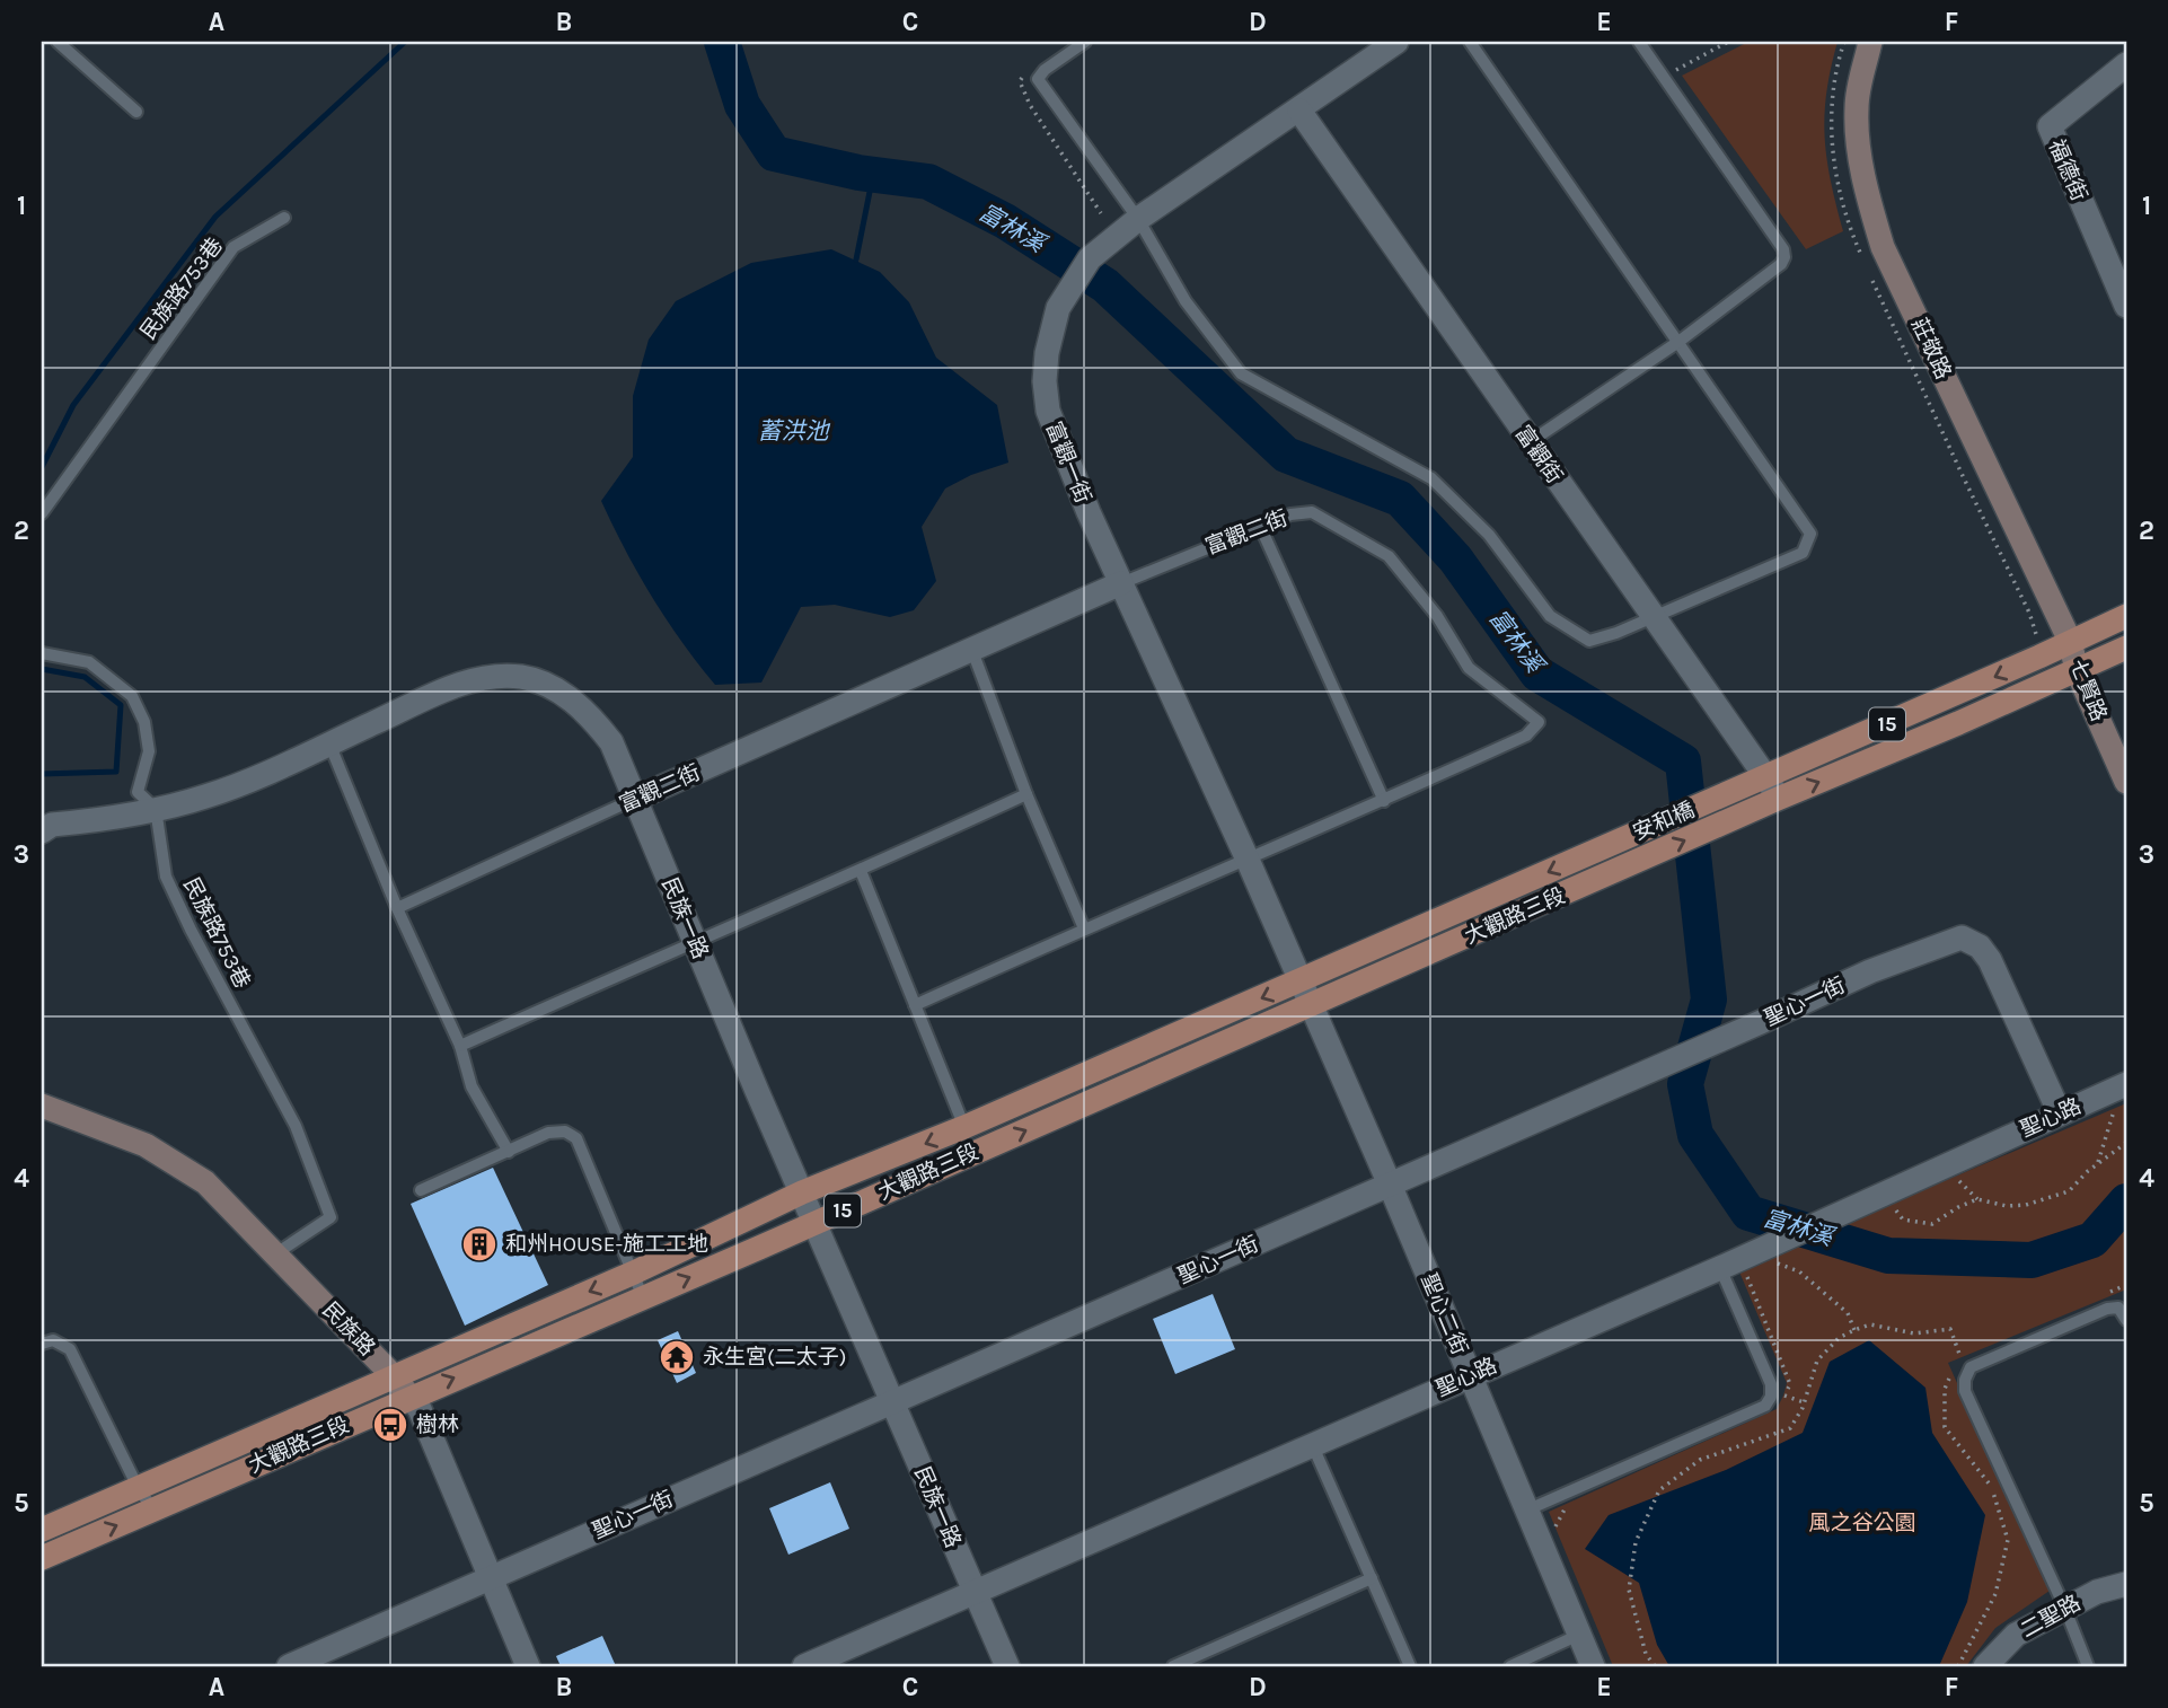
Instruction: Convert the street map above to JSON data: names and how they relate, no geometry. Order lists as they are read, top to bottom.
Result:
{
  "streets": {
    "main road": ["15", "安和橋", "大觀路三段"],
    "street": [
      "福德街",
      "莊敬路",
      "富觀街",
      "富觀一街",
      "富觀二街",
      "七賢路",
      "民族一路",
      "聖心一街",
      "聖心路",
      "聖心二街",
      "民族路",
      "二聖路"
    ],
    "lane": ["民族路753巷"]
  },
  "crossings": [
    ["民族路753巷", "民族一路"],
    ["民族路753巷", "民族路"],
    ["莊敬路", "七賢路"],
    ["莊敬路", "15"],
    ["富觀街", "富觀一街"],
    ["富觀街", "15"],
    ["富觀街", "安和橋"],
    ["富觀一街", "富觀二街"],
    ["富觀一街", "大觀路三段"],
    ["富觀一街", "聖心二街"],
    ["富觀二街", "民族一路"],
    ["七賢路", "15"],
    ["15", "安和橋"],
    ["安和橋", "大觀路三段"],
    ["大觀路三段", "民族一路"],
    ["大觀路三段", "聖心二街"],
    ["大觀路三段", "民族路"],
    ["民族一路", "聖心一街"],
    ["民族一路", "聖心路"],
    ["聖心一街", "聖心路"],
    ["聖心一街", "聖心二街"],
    ["聖心一街", "民族路"],
    ["聖心路", "聖心二街"]
  ],
  "water": ["富林溪", "蓄洪池"],
  "parks": ["風之谷公園"],
  "places": {
    "building": ["和州HOUSE-施工工地"],
    "temple": ["永生宮(二太子)"],
    "bus stop": ["樹林"]
  },
  "grid": {
    "columns": [
      "A",
      "B",
      "C",
      "D",
      "E",
      "F"
    ],
    "rows": [
      "1",
      "2",
      "3",
      "4",
      "5"
    ]
  }
}
